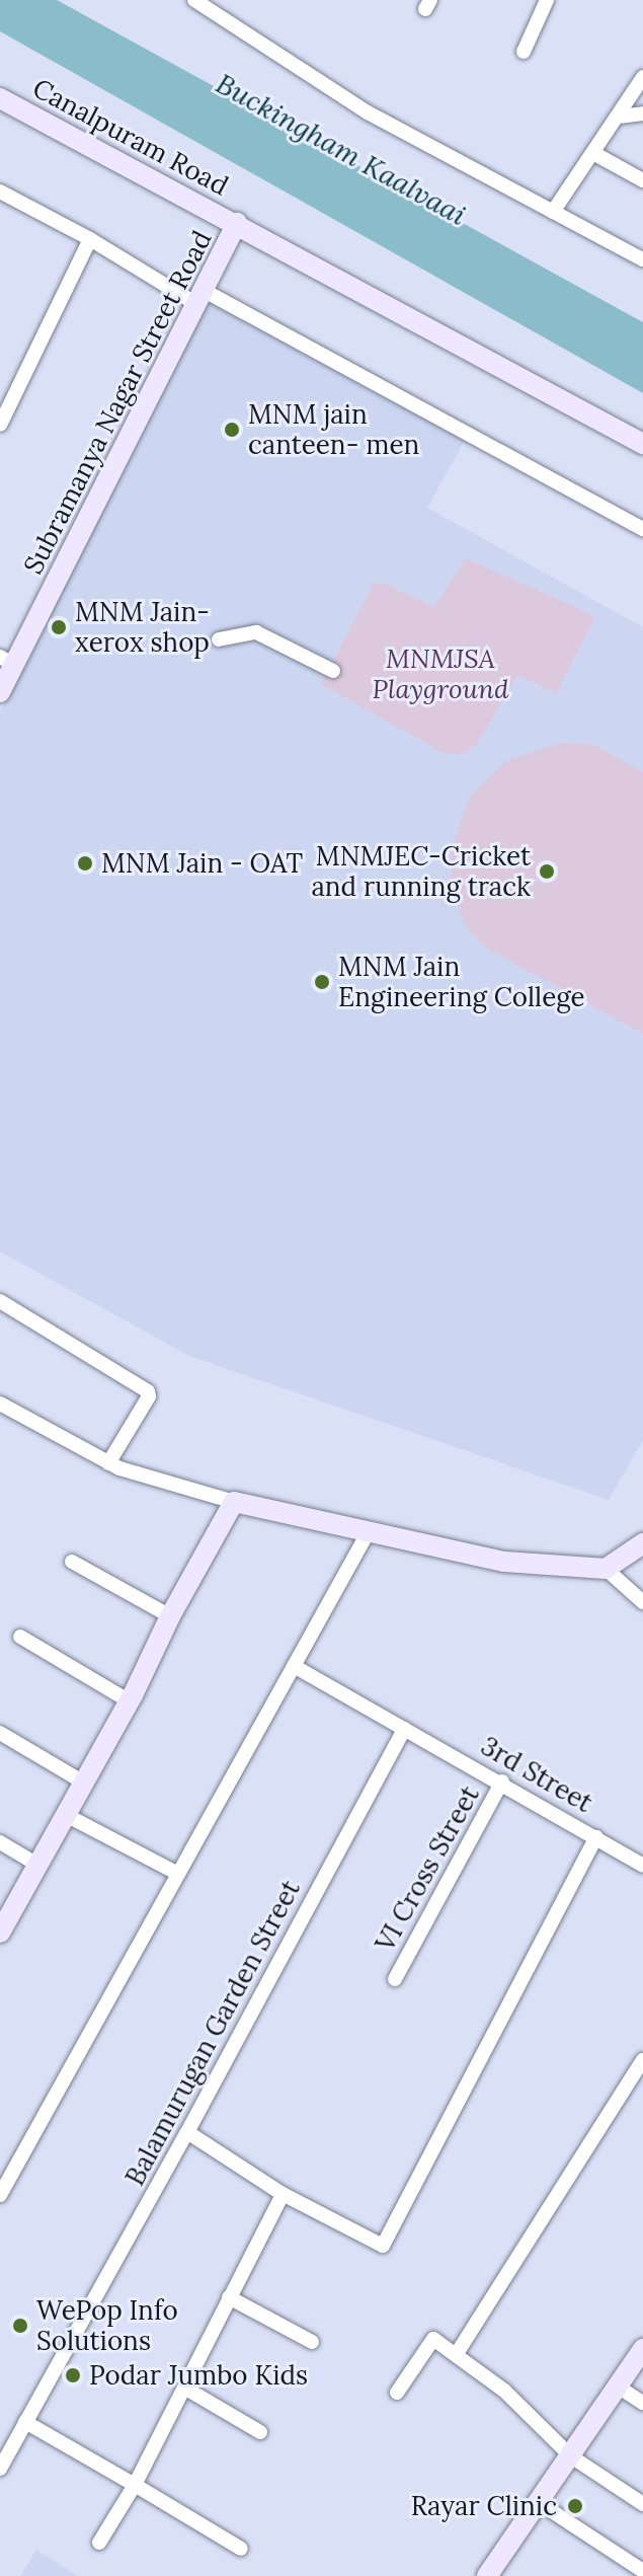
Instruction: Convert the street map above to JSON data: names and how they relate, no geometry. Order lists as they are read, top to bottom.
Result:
{
  "streets": {
    "street": [
      "Canalpuram Road",
      "Subramanya Nagar Street Road",
      "3rd Street",
      "VI Cross Street",
      "Balamurugan Garden Street"
    ]
  },
  "crossings": [
    ["Canalpuram Road", "Subramanya Nagar Street Road"],
    ["3rd Street", "VI Cross Street"],
    ["3rd Street", "Balamurugan Garden Street"]
  ],
  "water": ["Buckingham Kaalvaai"],
  "parks": ["MNMJSA Playground"],
  "places": [
    "MNM jain canteen- men",
    "MNM Jain- xerox shop",
    "MNM Jain - OAT",
    "MNMJEC-Cricket and running track",
    "MNM Jain Engineering College",
    "WePop Info Solutions",
    "Podar Jumbo Kids",
    "Rayar Clinic"
  ]
}
